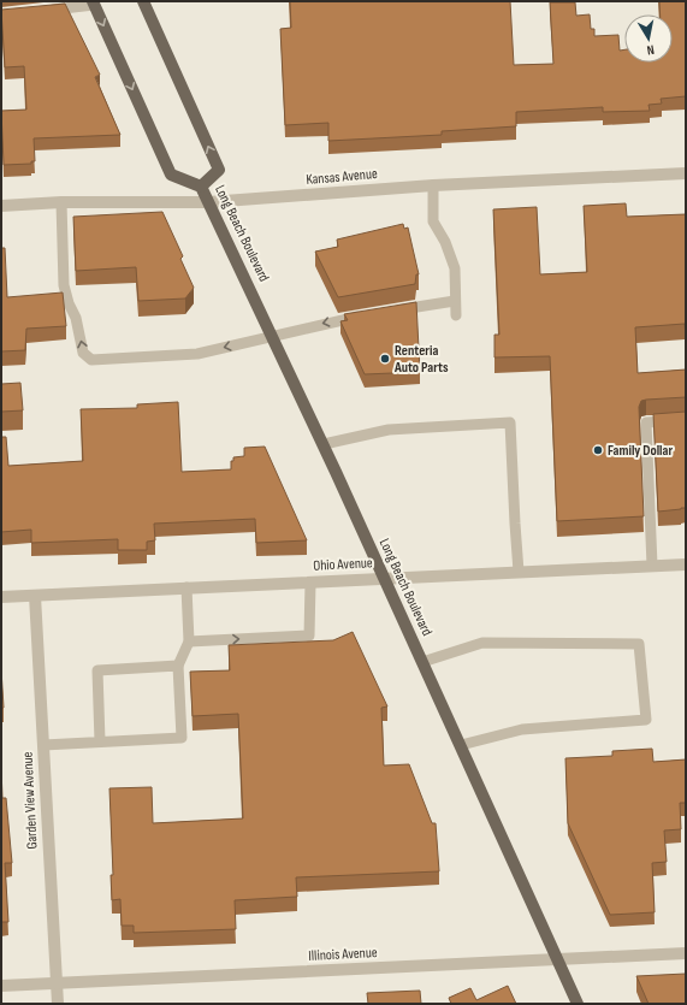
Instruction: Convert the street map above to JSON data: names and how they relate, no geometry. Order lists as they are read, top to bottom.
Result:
{
  "streets": {
    "main road": ["Long Beach Boulevard"],
    "street": [
      "Kansas Avenue",
      "Ohio Avenue",
      "Garden View Avenue",
      "Illinois Avenue"
    ]
  },
  "crossings": [
    ["Kansas Avenue", "Long Beach Boulevard"],
    ["Long Beach Boulevard", "Ohio Avenue"],
    ["Long Beach Boulevard", "Illinois Avenue"],
    ["Ohio Avenue", "Garden View Avenue"],
    ["Garden View Avenue", "Illinois Avenue"]
  ],
  "places": ["Renteria Auto Parts", "Family Dollar"],
  "north": "bottom"
}
